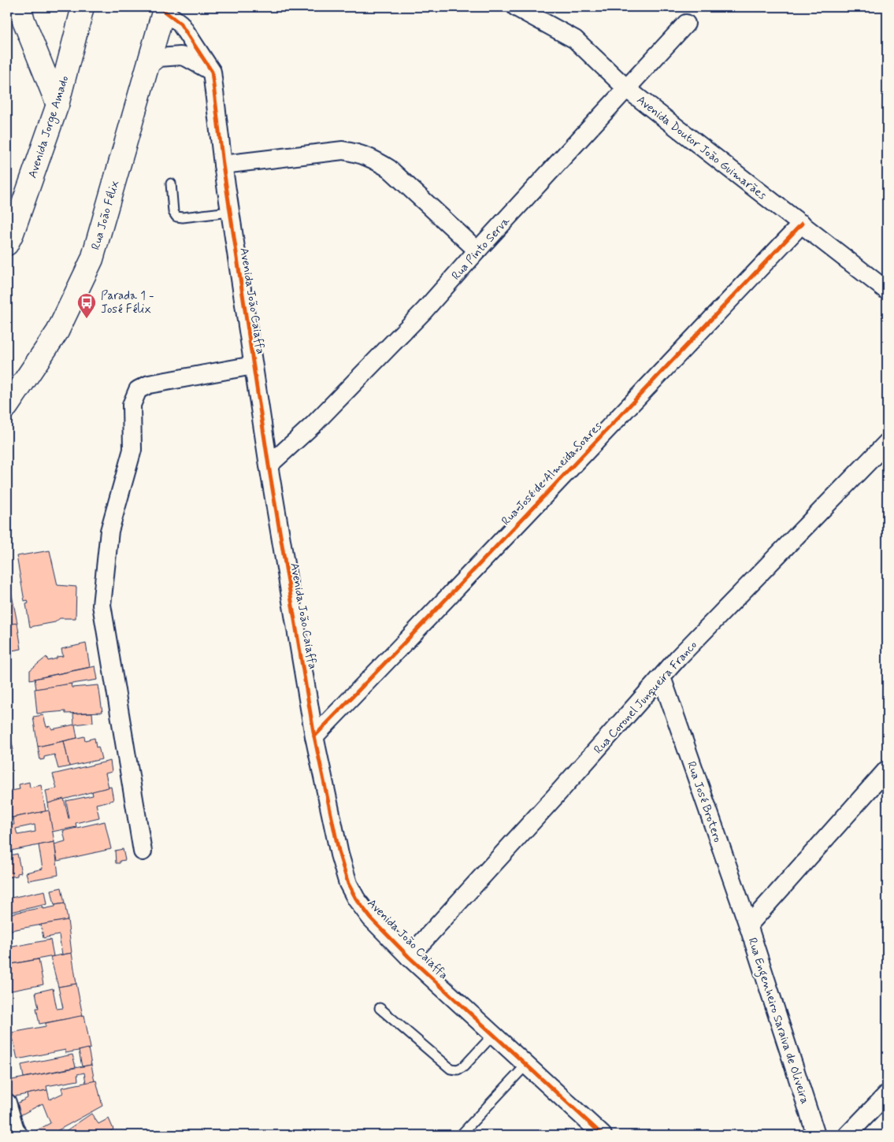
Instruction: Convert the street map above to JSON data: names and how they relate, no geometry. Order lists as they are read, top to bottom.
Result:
{
  "streets": {
    "main road": ["Avenida Jorge Amado", "Rua João Félix"],
    "street": [
      "Avenida Doutor João Guimarães",
      "Rua Pinto Serva",
      "Avenida João Caiaffa",
      "Rua José de Almeida Soares",
      "Rua Coronel Junqueira Franco",
      "Rua José Brotero",
      "Rua Engenheiro Saraiva de Oliveira"
    ]
  },
  "crossings": [
    ["Avenida Doutor João Guimarães", "Rua Pinto Serva"],
    ["Avenida Doutor João Guimarães", "Rua José de Almeida Soares"],
    ["Rua João Félix", "Avenida João Caiaffa"],
    ["Rua Pinto Serva", "Avenida João Caiaffa"],
    ["Avenida João Caiaffa", "Rua José de Almeida Soares"],
    ["Avenida João Caiaffa", "Rua Coronel Junqueira Franco"],
    ["Rua Coronel Junqueira Franco", "Rua José Brotero"],
    ["Rua José Brotero", "Rua Engenheiro Saraiva de Oliveira"]
  ],
  "places": {
    "bus stop": ["Parada 1 - José Félix"]
  }
}
